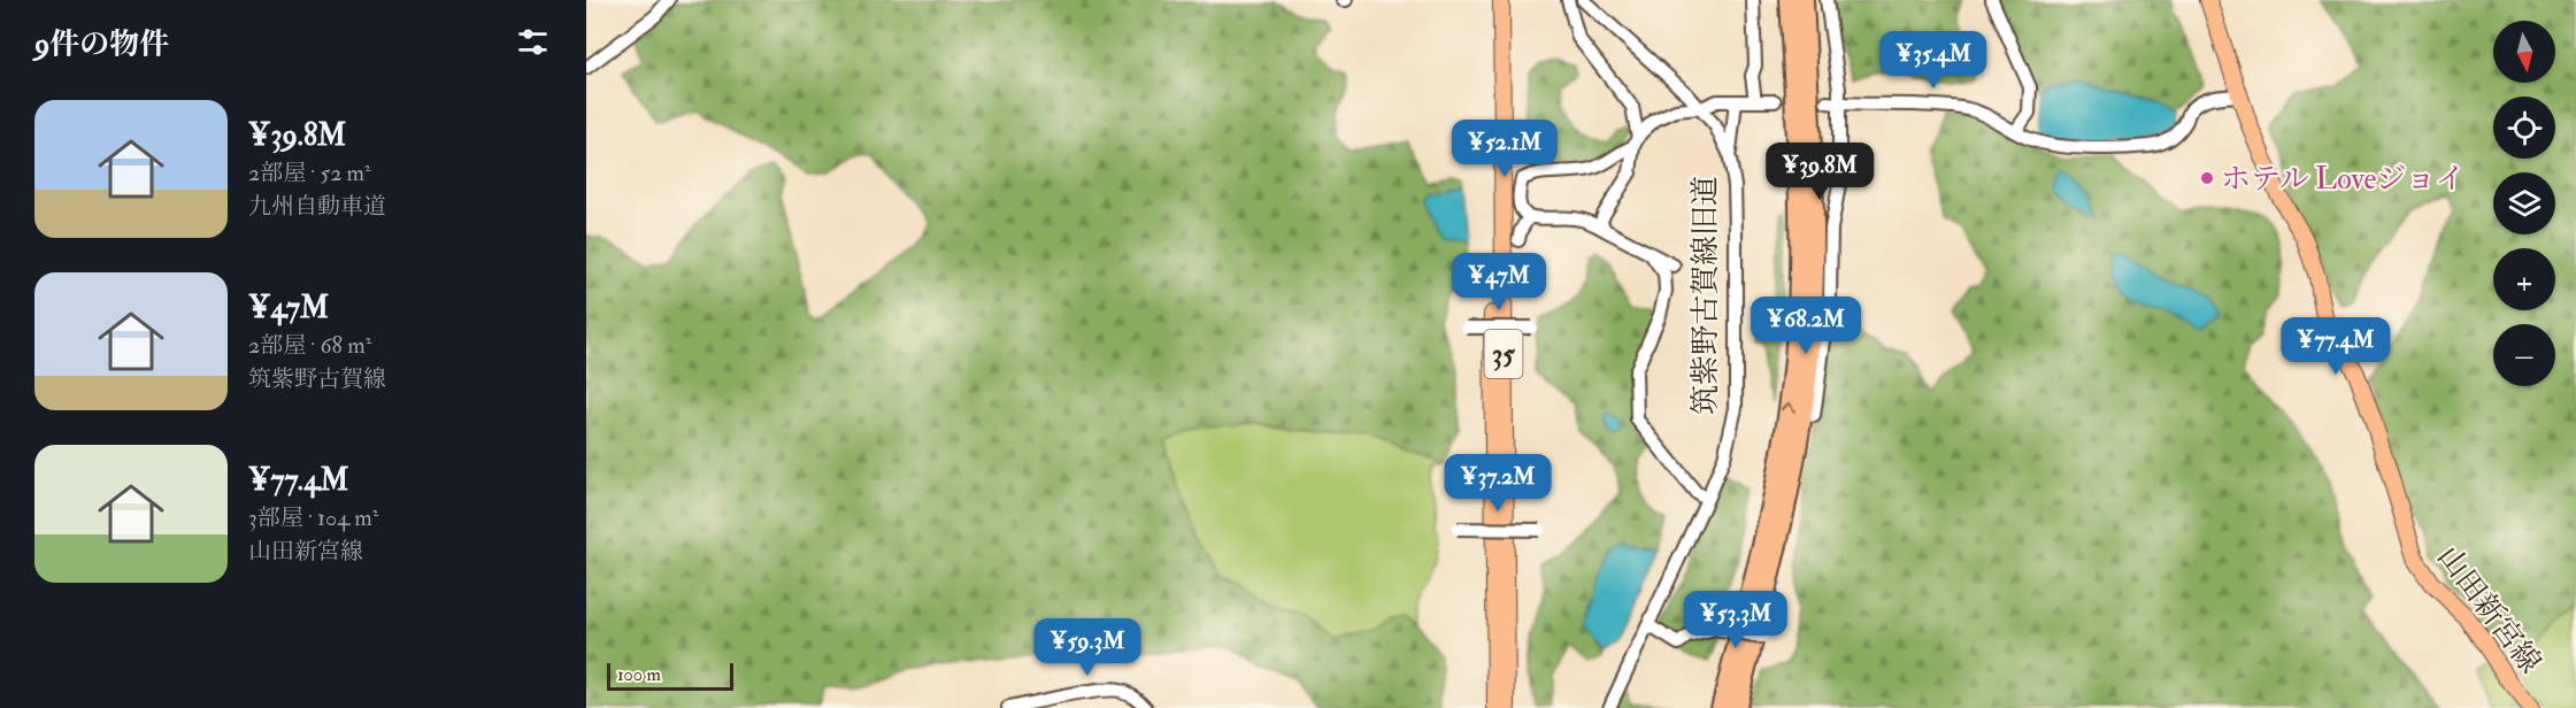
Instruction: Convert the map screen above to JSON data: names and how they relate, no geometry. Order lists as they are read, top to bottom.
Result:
{
  "streets": {
    "main road": ["35", "山田新宮線"],
    "street": ["筑紫野古賀線旧道"]
  },
  "places": ["ホテル Loveジョイ"],
  "scale_bar": "100 m",
  "north": "bottom",
  "page": {
    "heading": "9件の物件",
    "map_buttons": ["+", "−"],
    "price": [
      "¥35.4M",
      "¥52.1M",
      "¥39.8M",
      "¥47M",
      "¥68.2M",
      "¥77.4M",
      "¥37.2M",
      "¥53.3M",
      "¥59.3M"
    ],
    "list": [
      {
        "name": "¥39.8M",
        "note": "2部屋 · 52 m² · 九州自動車道"
      },
      {
        "name": "¥47M",
        "note": "2部屋 · 68 m² · 筑紫野古賀線"
      },
      {
        "name": "¥77.4M",
        "note": "3部屋 · 104 m² · 山田新宮線"
      }
    ],
    "scale": "100 m"
  }
}
